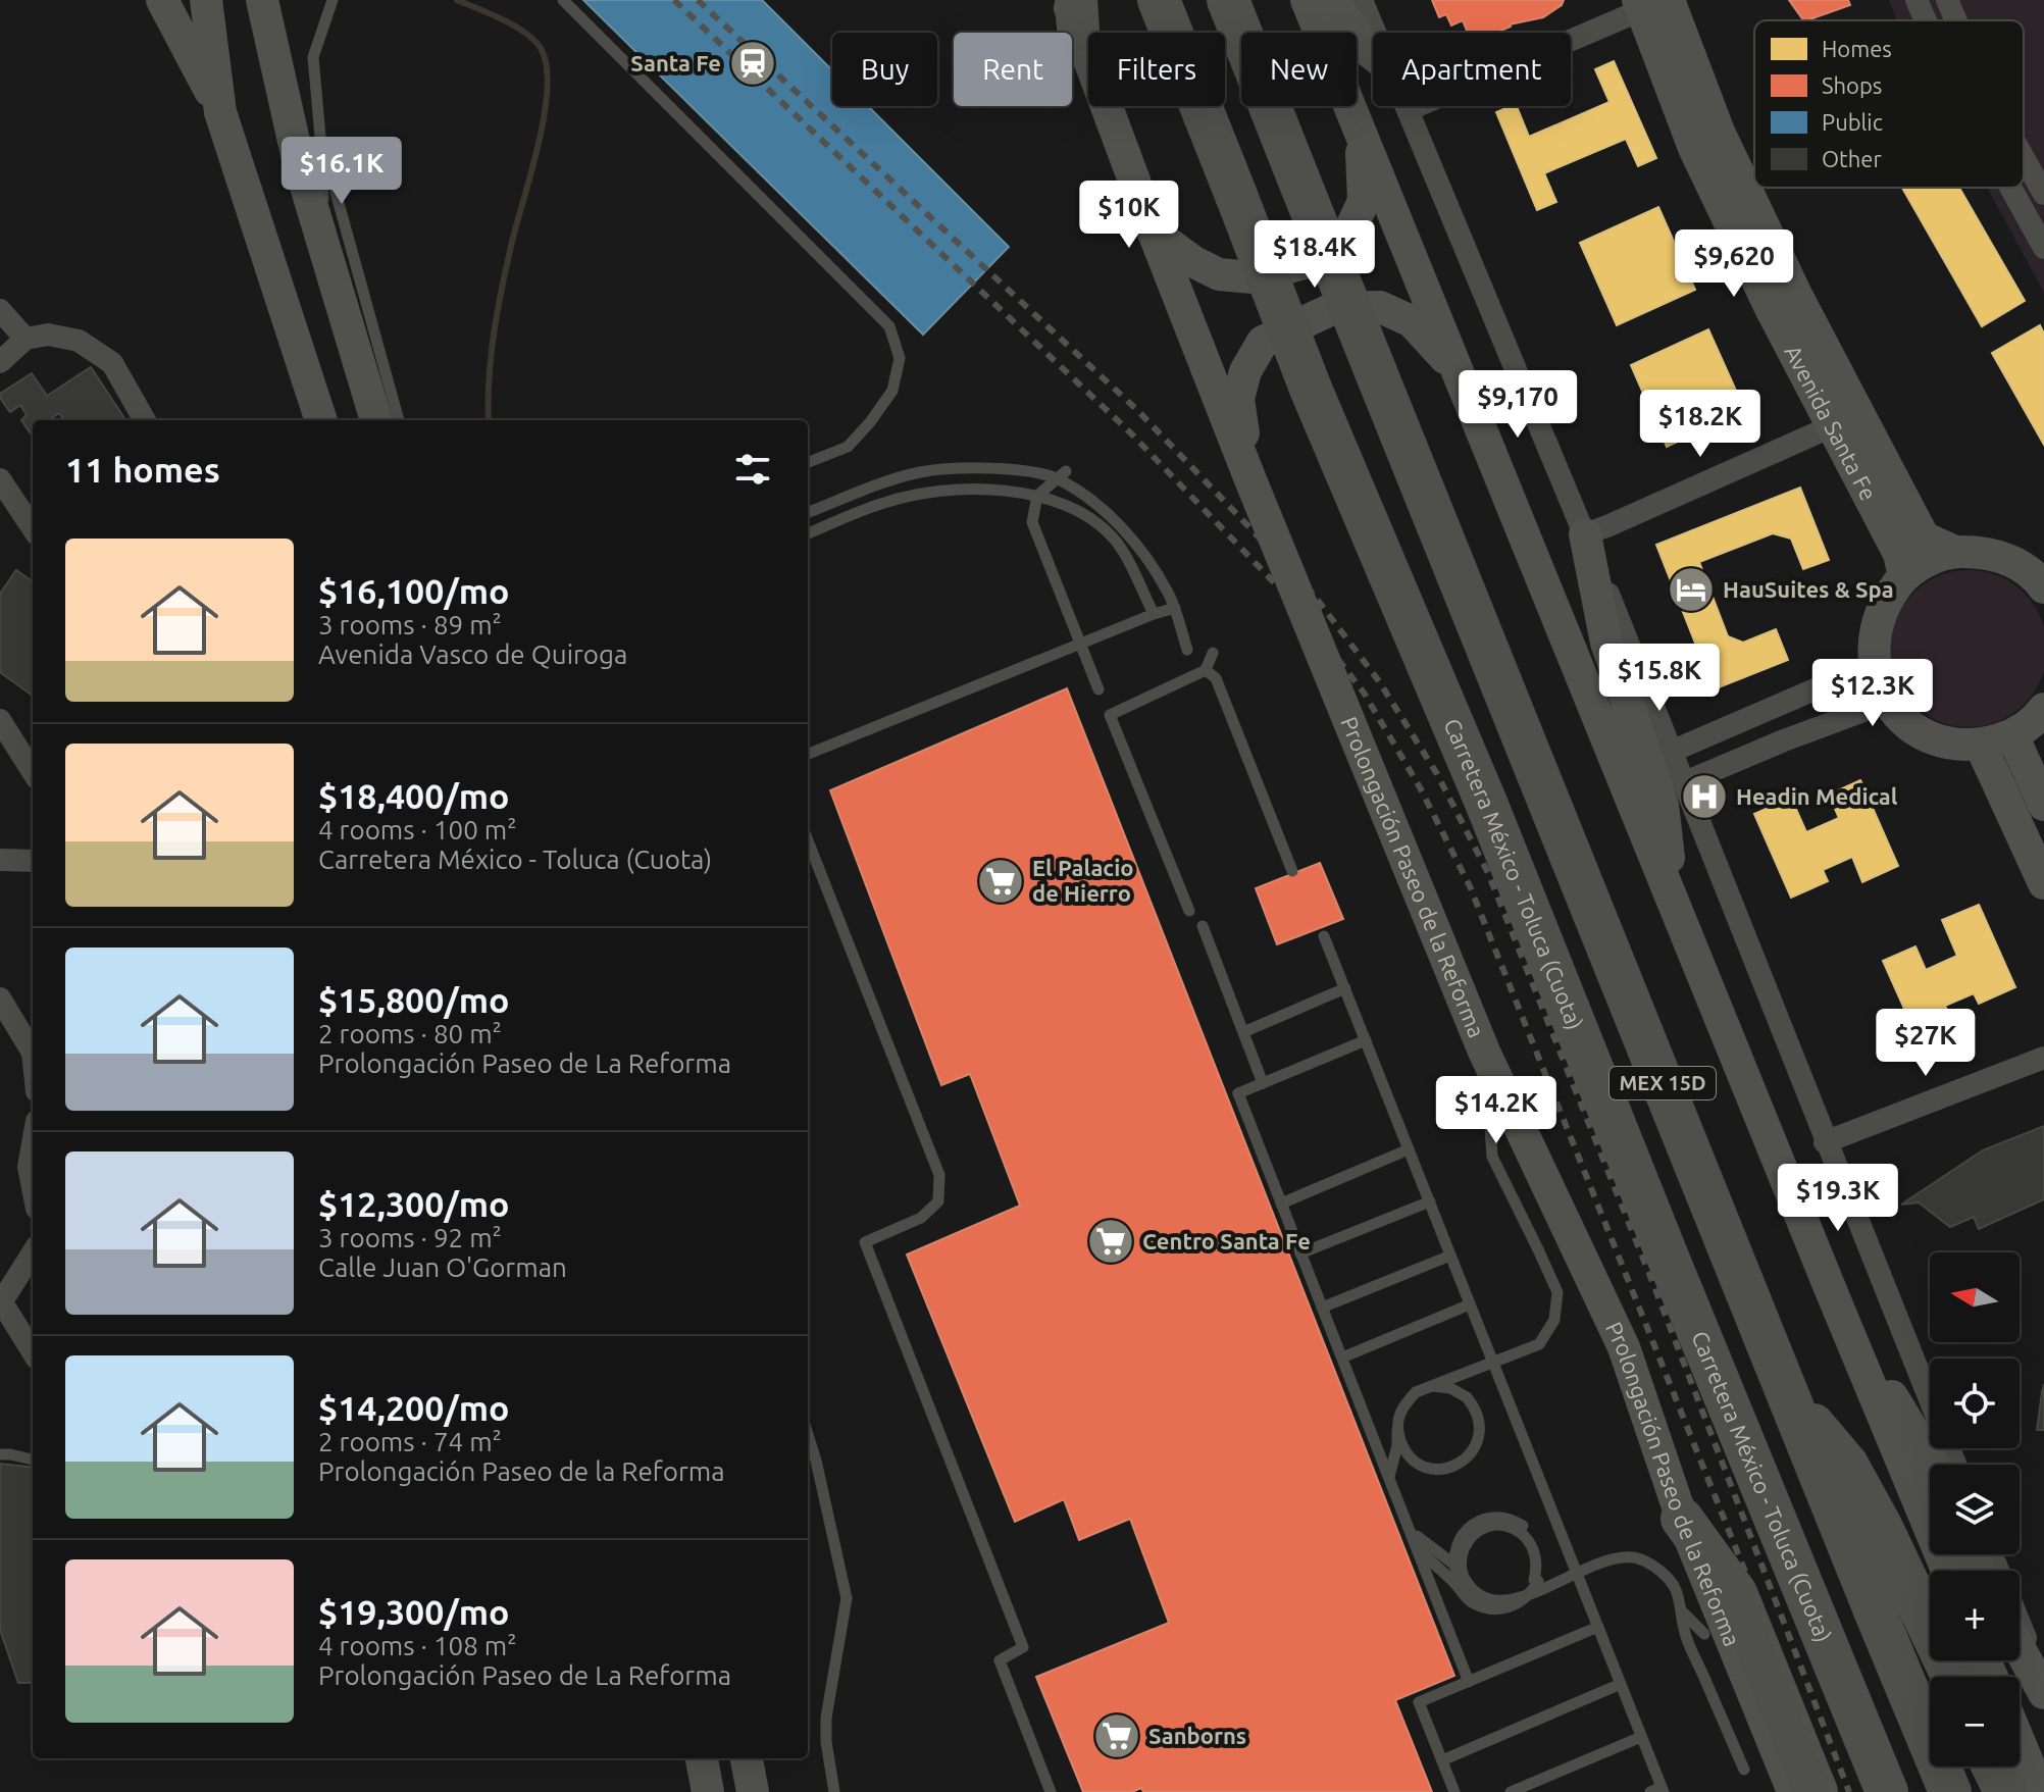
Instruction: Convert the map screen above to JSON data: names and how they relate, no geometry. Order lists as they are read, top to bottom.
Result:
{
  "streets": {
    "highway": ["Carretera México - Toluca (Cuota)", "MEX 15D"],
    "main road": ["Avenida Santa Fe", "Prolongación Paseo de la Reforma"]
  },
  "places": {
    "station": ["Santa Fe"],
    "hotel": ["HauSuites & Spa"],
    "hospital": ["Headin Medical"],
    "supermarket": ["El Palacio de Hierro", "Centro Santa Fe", "Sanborns"]
  },
  "legend": [
    "Homes",
    "Shops",
    "Public",
    "Other"
  ],
  "north": "left",
  "page": {
    "chip": [
      "Buy",
      "Rent",
      "Filters",
      "New",
      "Apartment"
    ],
    "price": [
      "$16.1K",
      "$10K",
      "$18.4K",
      "$9,620",
      "$9,170",
      "$18.2K",
      "$15.8K",
      "$12.3K",
      "$27K",
      "$14.2K",
      "$19.3K"
    ],
    "heading": "11 homes",
    "list": [
      {
        "name": "$16,100/mo",
        "note": "3 rooms · 89 m² · Avenida Vasco de Quiroga"
      },
      {
        "name": "$18,400/mo",
        "note": "4 rooms · 100 m² · Carretera México - Toluca (Cuota)"
      },
      {
        "name": "$15,800/mo",
        "note": "2 rooms · 80 m² · Prolongación Paseo de La Reforma"
      },
      {
        "name": "$12,300/mo",
        "note": "3 rooms · 92 m² · Calle Juan O'Gorman"
      },
      {
        "name": "$14,200/mo",
        "note": "2 rooms · 74 m² · Prolongación Paseo de la Reforma"
      },
      {
        "name": "$19,300/mo",
        "note": "4 rooms · 108 m² · Prolongación Paseo de La Reforma"
      }
    ],
    "map_buttons": ["+", "−"]
  }
}
